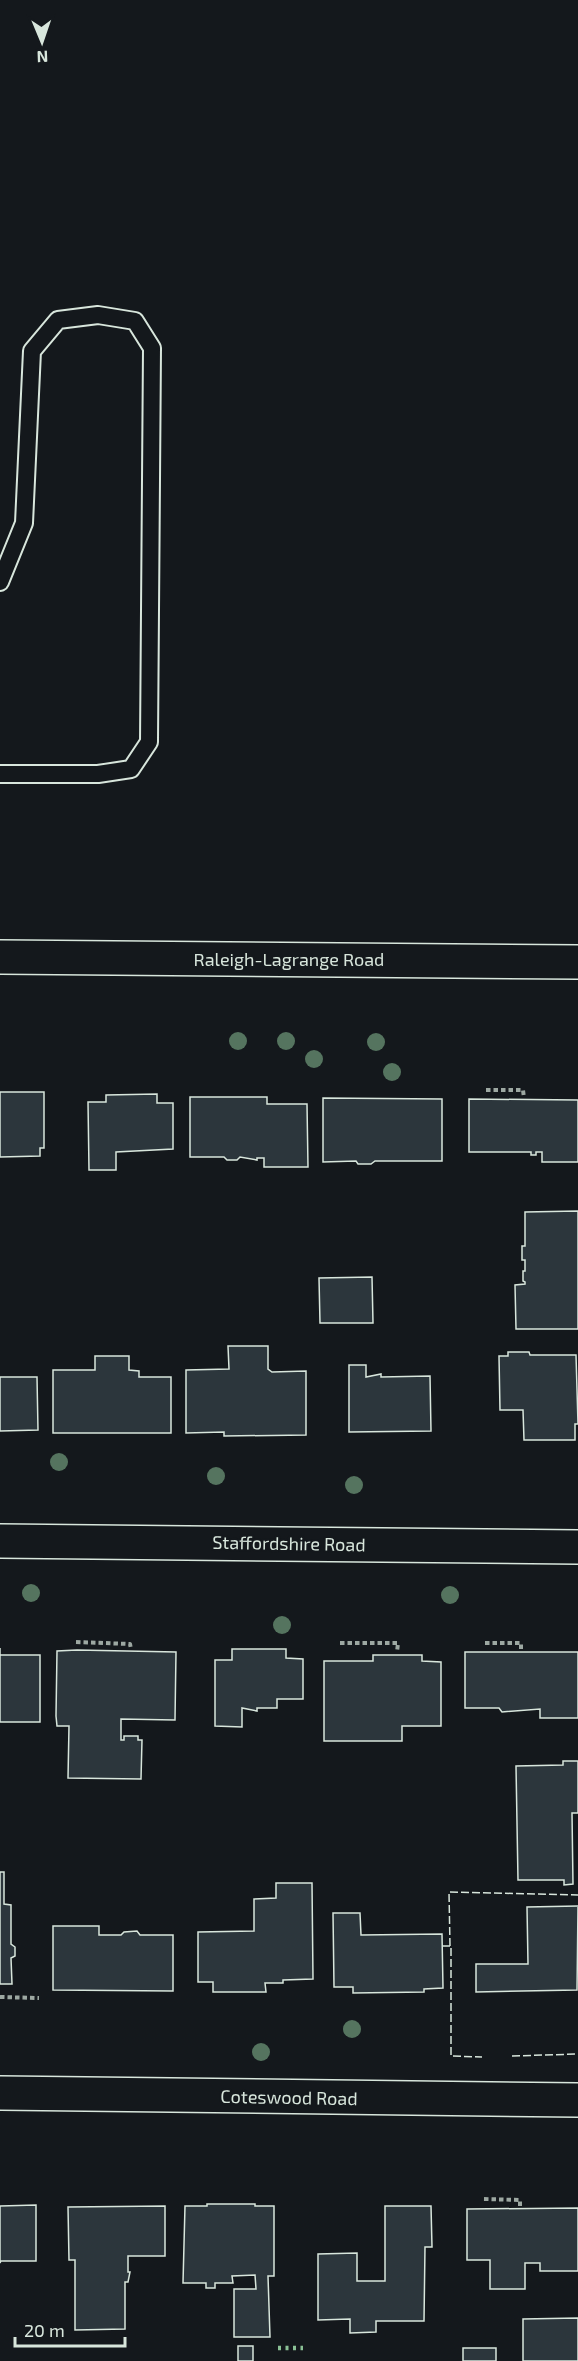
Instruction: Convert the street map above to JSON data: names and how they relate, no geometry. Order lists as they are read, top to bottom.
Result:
{
  "streets": {
    "street": ["Raleigh-Lagrange Road", "Staffordshire Road", "Coteswood Road"]
  },
  "scale_bar": "20 m",
  "north": "bottom"
}
